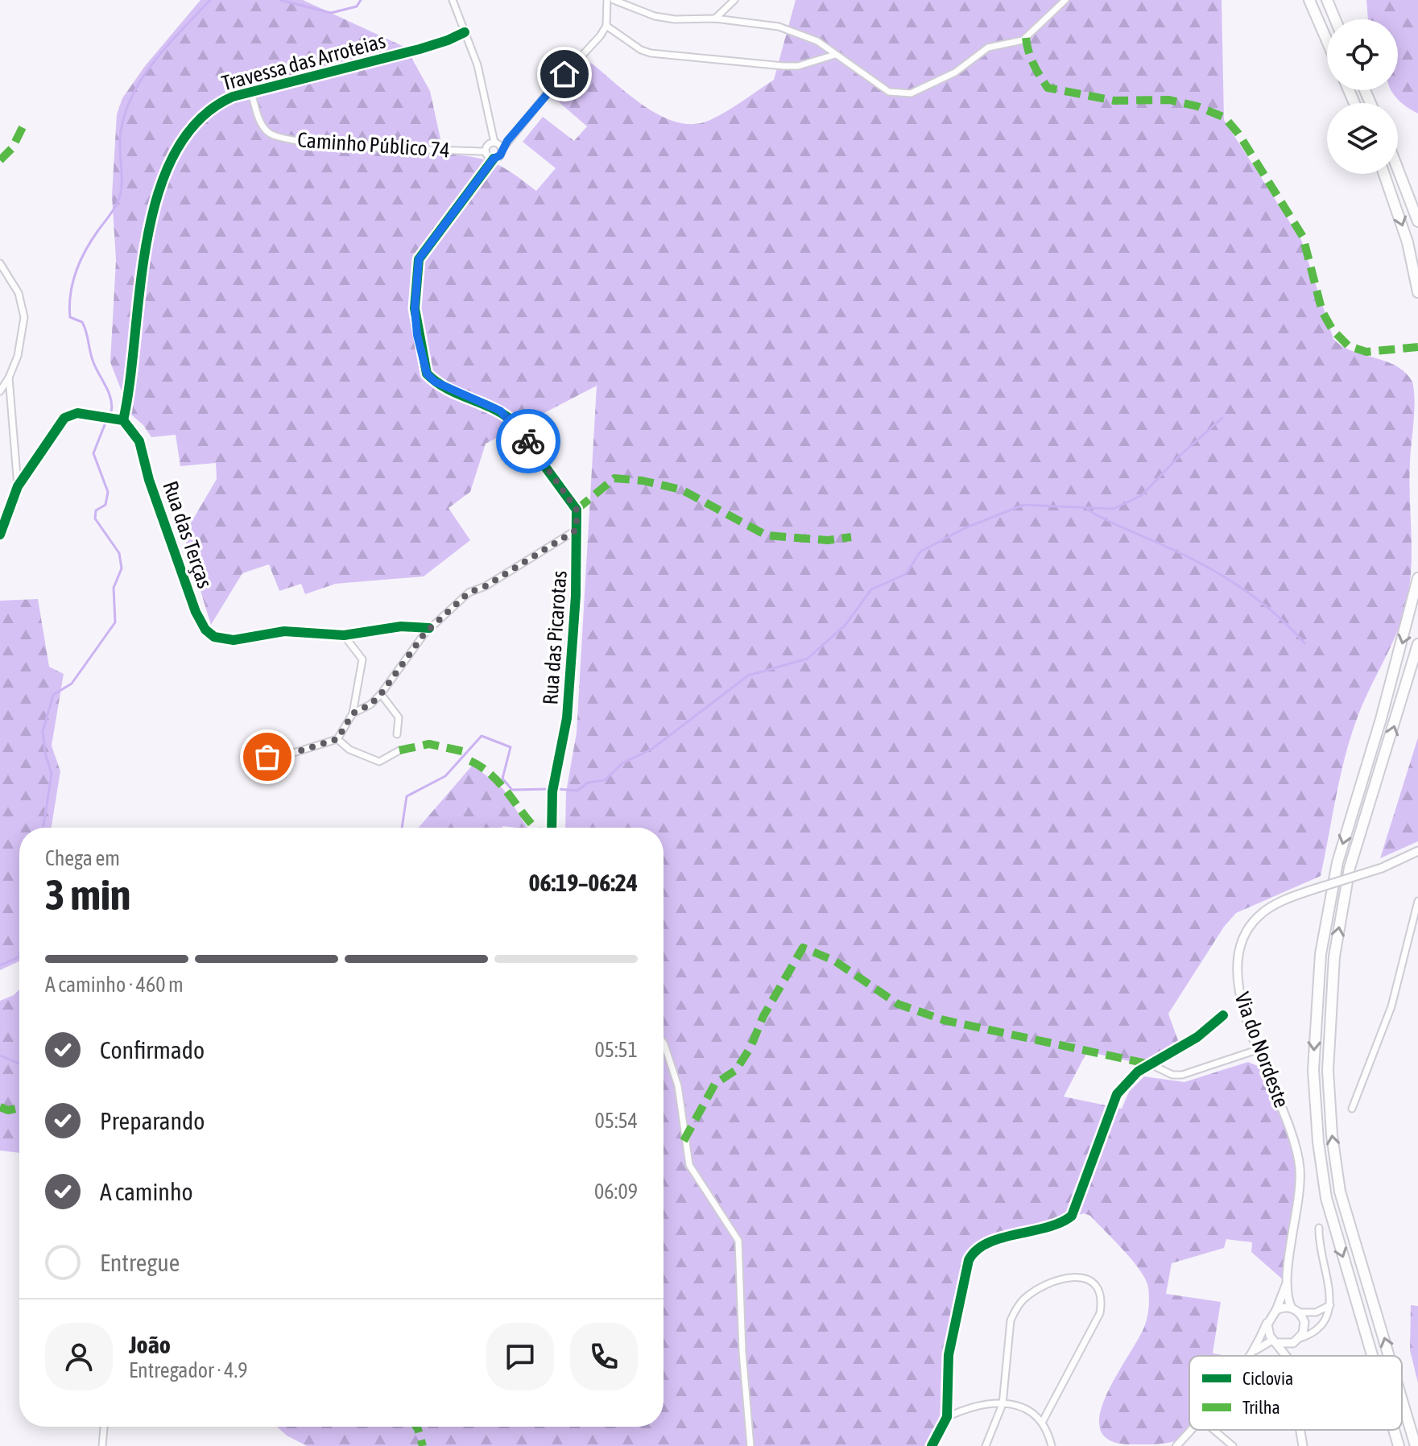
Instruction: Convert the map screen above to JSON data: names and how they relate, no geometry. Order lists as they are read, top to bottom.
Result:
{
  "streets": {
    "main road": ["Via do Nordeste"],
    "street": [
      "Travessa das Arroteias",
      "Caminho Público 74",
      "Rua das Terças",
      "Rua das Picarotas"
    ]
  },
  "crossings": [
    ["Travessa das Arroteias", "Caminho Público 74"],
    ["Travessa das Arroteias", "Rua das Terças"],
    ["Caminho Público 74", "Rua das Picarotas"]
  ],
  "legend": ["Ciclovia", "Trilha"],
  "page": {
    "heading": ["3 min", "Chega em", "06:19–06:24"],
    "panel": ["João", "Entregador · 4.9"],
    "bar": "A caminho · 460 m",
    "list": [
      ["Confirmado", "05:51"],
      ["Preparando", "05:54"],
      ["A caminho", "06:09"],
      "Entregue"
    ]
  }
}
